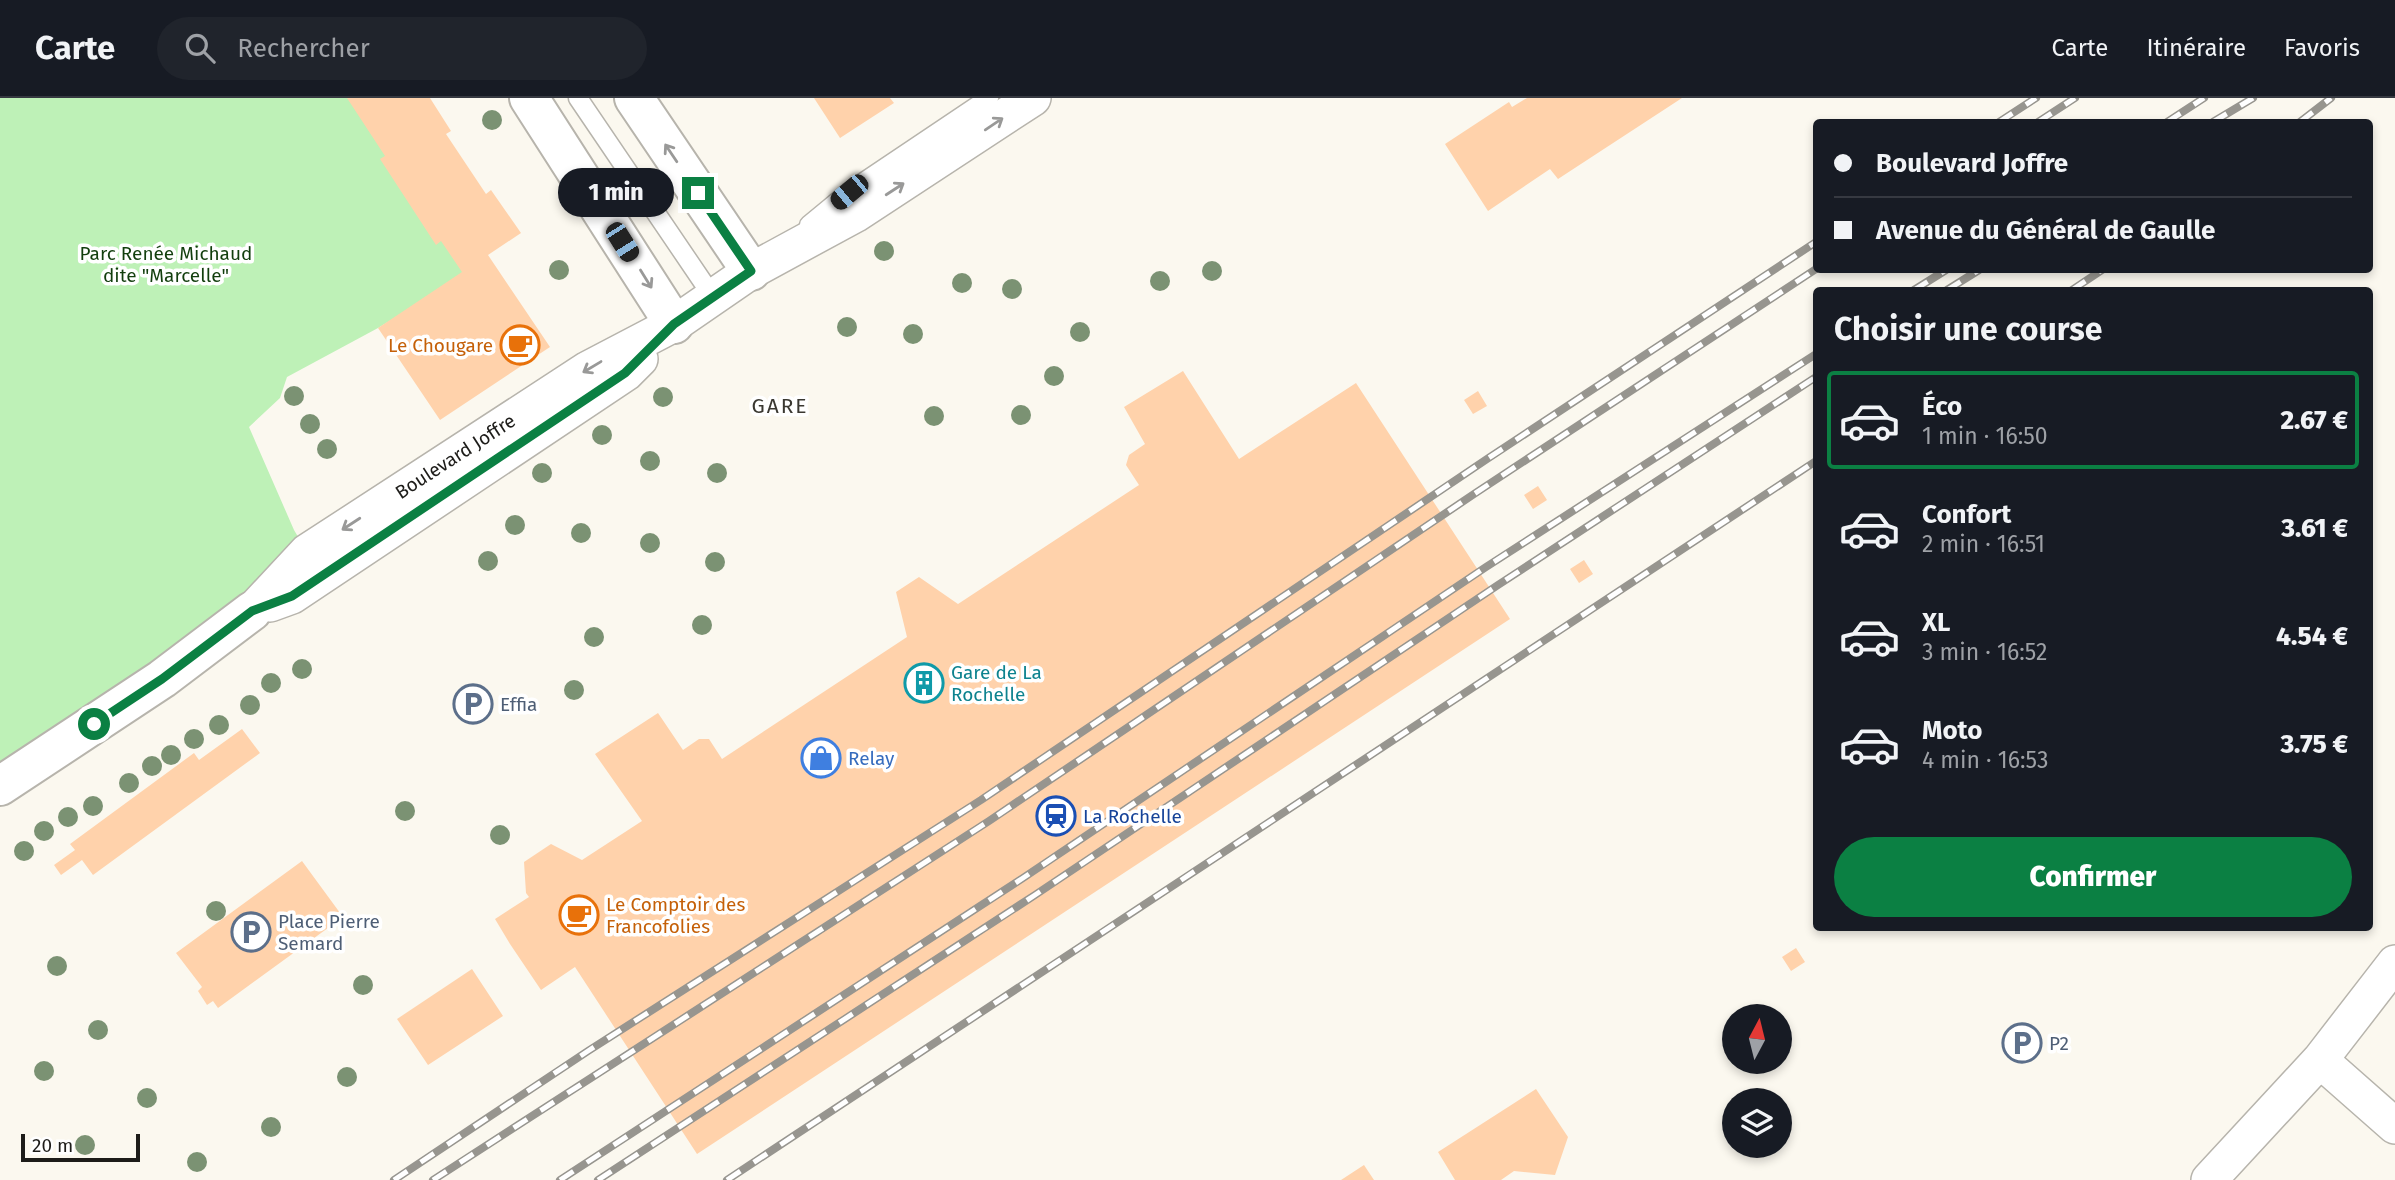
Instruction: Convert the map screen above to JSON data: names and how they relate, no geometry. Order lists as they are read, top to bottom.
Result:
{
  "streets": {
    "main road": ["Boulevard Joffre"]
  },
  "districts": ["GARE"],
  "parks": ["Parc Renée Michaud dite \"Marcelle\""],
  "places": {
    "cafe": ["Le Chougare", "Le Comptoir des Francofolies"],
    "building": ["Gare de La Rochelle"],
    "parking": ["Effia", "Place Pierre Semard", "P2"],
    "shop": ["Relay"],
    "station": ["La Rochelle"]
  },
  "scale_bar": "20 m",
  "north": "top",
  "page": {
    "header": "Carte",
    "search": "Rechercher",
    "nav": ["Carte", "Itinéraire", "Favoris"],
    "banner": ["Boulevard Joffre", "Avenue du Général de Gaulle"],
    "bubble": "1 min",
    "heading": "Choisir une course",
    "list": [
      {
        "name": "Éco",
        "note": "1 min · 16:50",
        "value": "2.67 €"
      },
      {
        "name": "Confort",
        "note": "2 min · 16:51",
        "value": "3.61 €"
      },
      {
        "name": "XL",
        "note": "3 min · 16:52",
        "value": "4.54 €"
      },
      {
        "name": "Moto",
        "note": "4 min · 16:53",
        "value": "3.75 €"
      }
    ],
    "buttons": "Confirmer",
    "scale": "20 m"
  }
}
